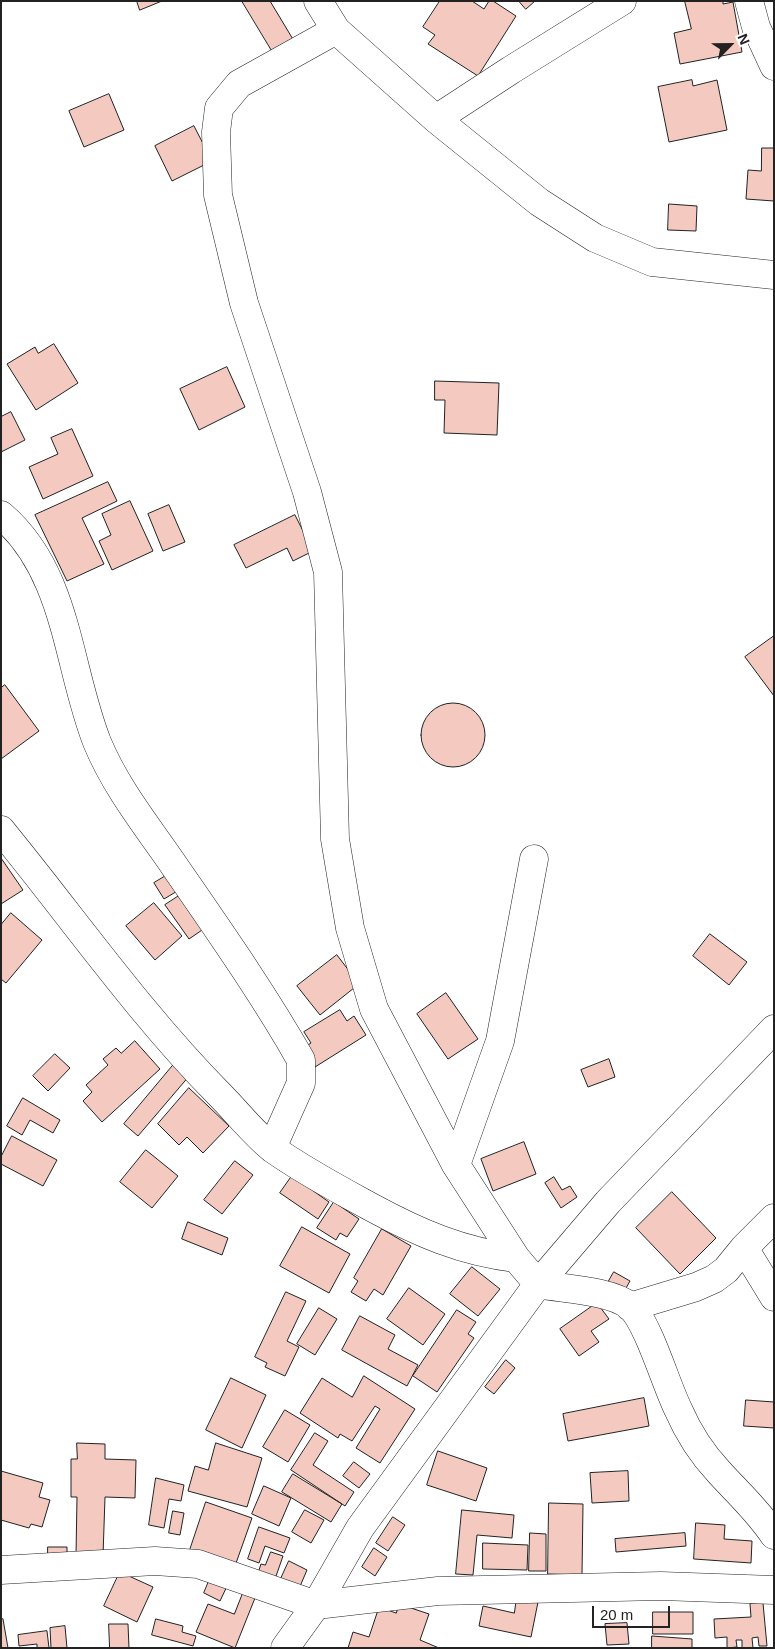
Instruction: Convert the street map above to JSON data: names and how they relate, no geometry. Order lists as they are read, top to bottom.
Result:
{
  "scale_bar": "20 m",
  "north": "top right"
}
